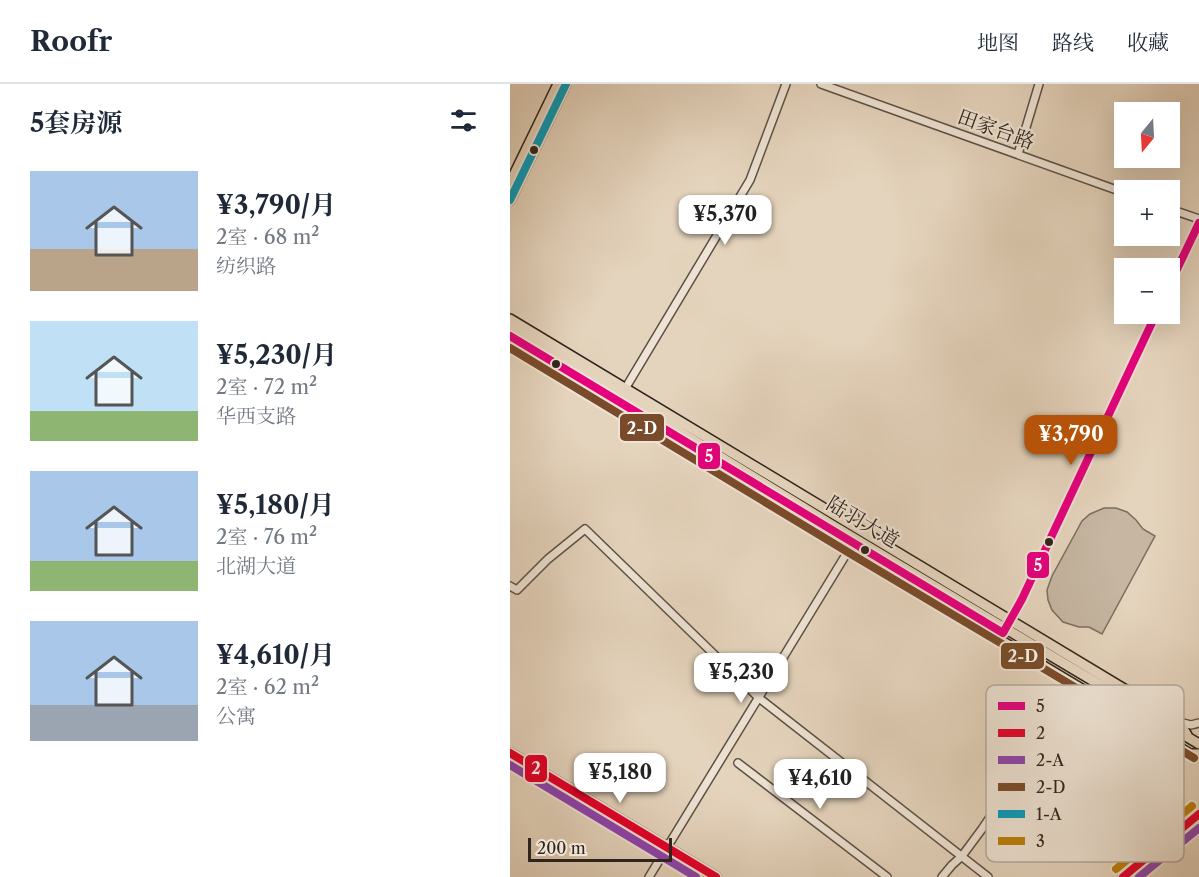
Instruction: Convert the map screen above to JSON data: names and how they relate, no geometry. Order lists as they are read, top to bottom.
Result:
{
  "streets": {
    "main road": ["陆羽大道"],
    "street": ["田家台路"]
  },
  "lines": [
    "transit line 1-A",
    "transit line 5",
    "transit line 2-D",
    "transit line 2",
    "transit line 2-A",
    "transit line 3"
  ],
  "legend": [
    "5",
    "2",
    "2-A",
    "2-D",
    "1-A",
    "3"
  ],
  "scale_bar": "200 m",
  "north": "bottom",
  "page": {
    "header": "Roofr",
    "nav": ["地图", "路线", "收藏"],
    "heading": "5套房源",
    "map_buttons": ["+", "−"],
    "list": [
      {
        "name": "¥3,790/月",
        "note": "2室 · 68 m² · 纺织路"
      },
      {
        "name": "¥5,230/月",
        "note": "2室 · 72 m² · 华西支路"
      },
      {
        "name": "¥5,180/月",
        "note": "2室 · 76 m² · 北湖大道"
      },
      {
        "name": "¥4,610/月",
        "note": "2室 · 62 m² · 公寓"
      }
    ],
    "price": [
      "¥5,370",
      "¥3,790",
      "¥5,230",
      "¥5,180",
      "¥4,610"
    ],
    "scale": "200 m"
  }
}
